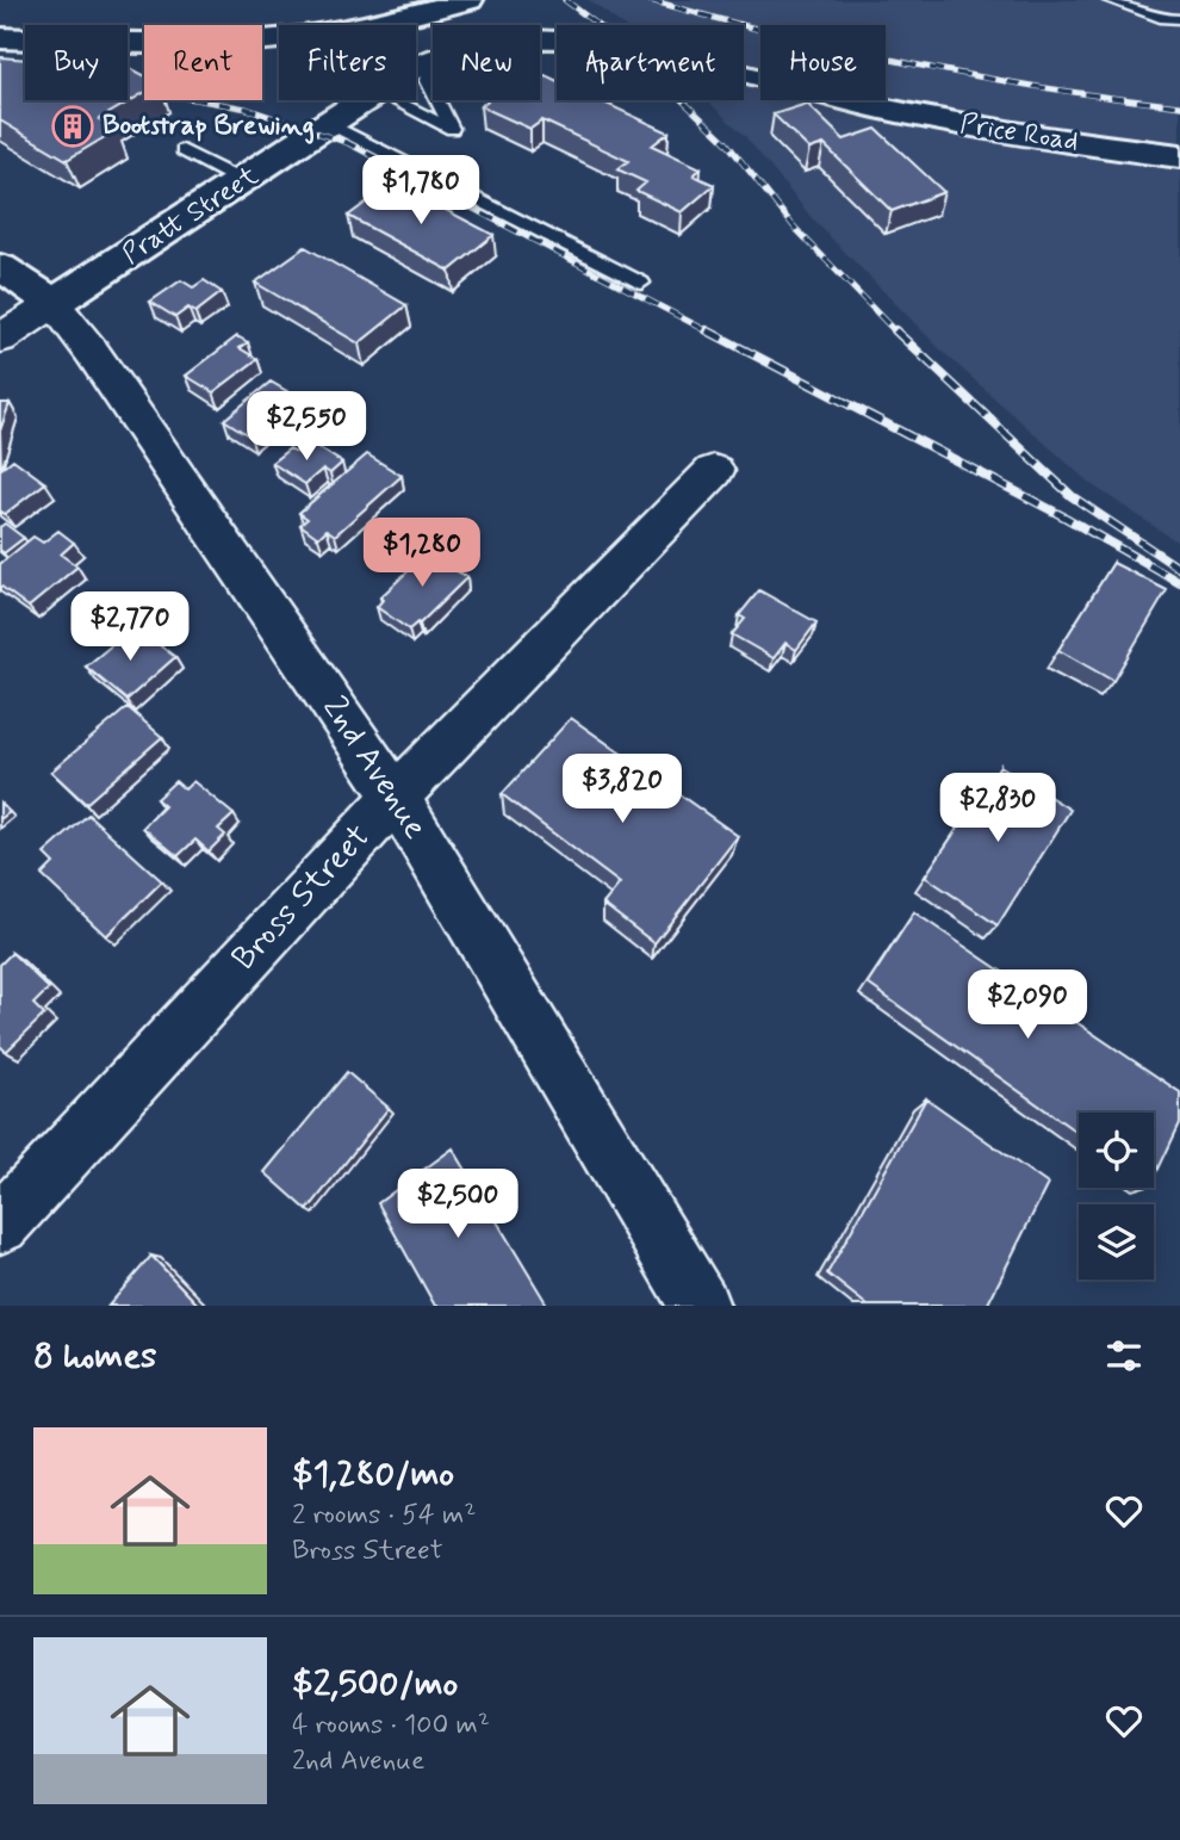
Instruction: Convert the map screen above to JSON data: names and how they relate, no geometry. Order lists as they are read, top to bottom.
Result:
{
  "streets": {
    "street": [
      "Price Road",
      "Pratt Street",
      "2nd Avenue",
      "Bross Street"
    ]
  },
  "crossings": [
    ["Pratt Street", "2nd Avenue"],
    ["2nd Avenue", "Bross Street"]
  ],
  "places": {
    "building": ["Bootstrap Brewing"]
  },
  "page": {
    "chip": [
      "Buy",
      "Rent",
      "Filters",
      "New",
      "Apartment",
      "House"
    ],
    "price": [
      "$1,780",
      "$2,550",
      "$1,280",
      "$2,770",
      "$3,820",
      "$2,830",
      "$2,090",
      "$2,500"
    ],
    "heading": "8 homes",
    "list": [
      {
        "name": "$1,280/mo",
        "note": "2 rooms · 54 m² · Bross Street"
      },
      {
        "name": "$2,500/mo",
        "note": "4 rooms · 100 m² · 2nd Avenue"
      }
    ]
  }
}
